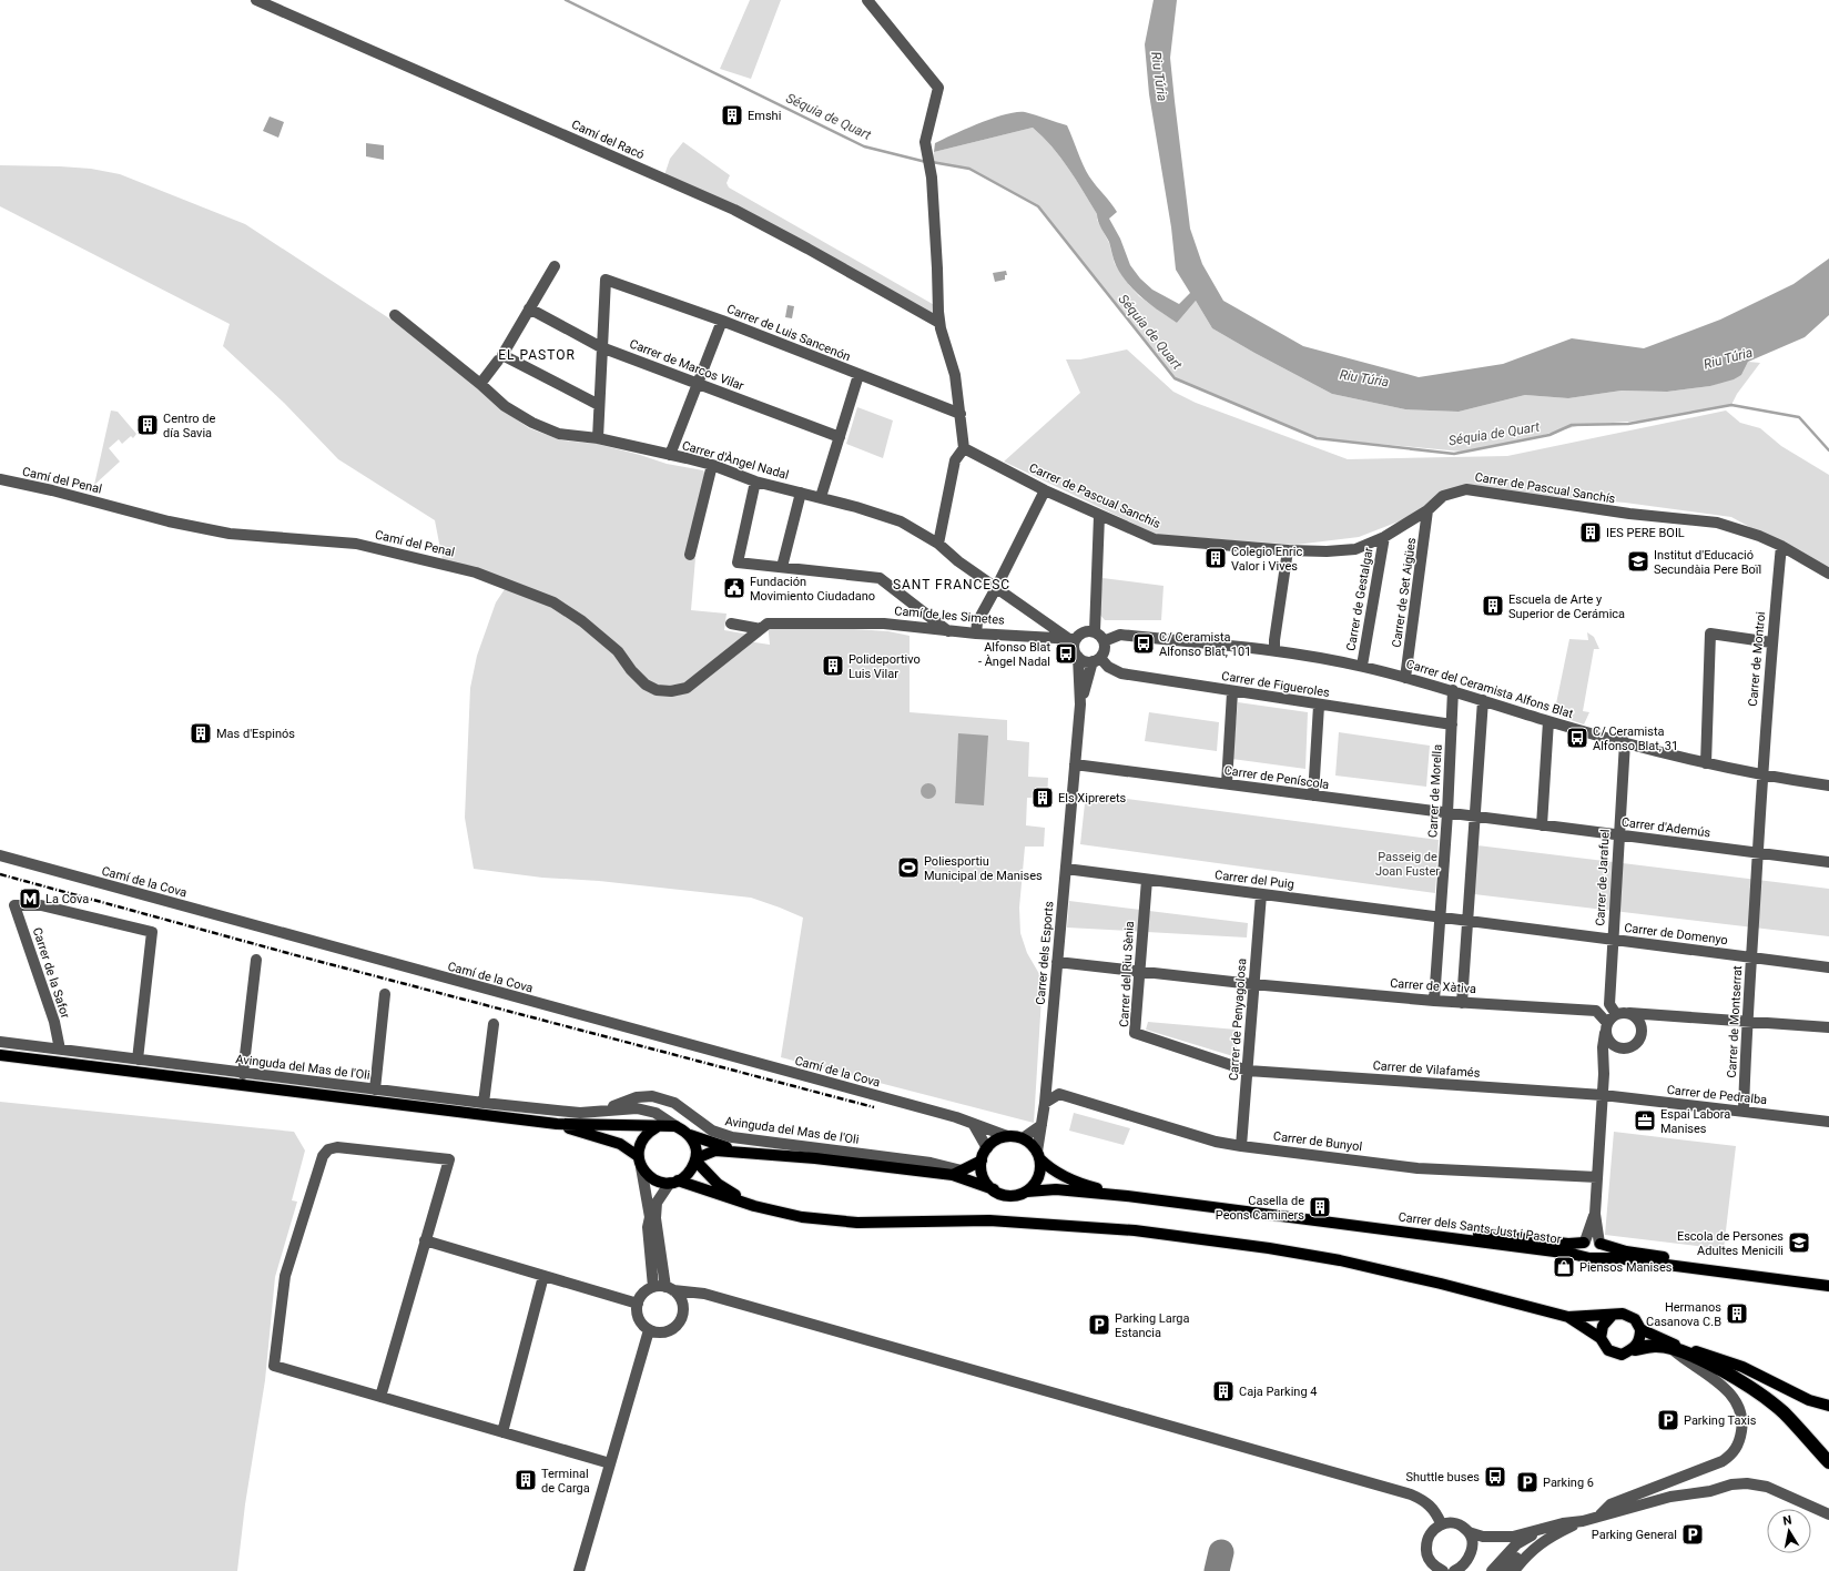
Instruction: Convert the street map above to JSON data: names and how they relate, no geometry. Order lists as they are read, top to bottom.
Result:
{
  "streets": {
    "main road": ["Carrer dels Sants Just i Pastor"],
    "street": [
      "Camí del Racó",
      "Carrer de Luis Sancenón",
      "Carrer de Marcos Vilar",
      "Carrer d'Àngel Nadal",
      "Camí del Penal",
      "Carrer de Pascual Sanchís",
      "Carrer de Set Aigües",
      "Carrer de Gestalgar",
      "Camí de les Simetes",
      "Carrer de Montroi",
      "Carrer de Figueroles",
      "Carrer del Ceramista Alfons Blat",
      "Carrer de Peníscola",
      "Carrer de Morella",
      "Carrer d'Ademús",
      "Carrer de Jarafuel",
      "Carrer del Puig",
      "Camí de la Cova",
      "Carrer de Domenyo",
      "Carrer dels Esports",
      "Carrer de la Safor",
      "Carrer del Riu Sènia",
      "Carrer de Xàtiva",
      "Carrer de Penyagolosa",
      "Carrer de Montserrat",
      "Avinguda del Mas de l'Oli",
      "Carrer de Vilafamés",
      "Carrer de Pedralba",
      "Carrer de Bunyol"
    ]
  },
  "crossings": [
    ["Carrer de Luis Sancenón", "Carrer de Marcos Vilar"],
    ["Carrer d'Àngel Nadal", "Camí de les Simetes"],
    ["Carrer d'Àngel Nadal", "Carrer de Figueroles"],
    ["Carrer d'Àngel Nadal", "Carrer del Ceramista Alfons Blat"],
    ["Carrer d'Àngel Nadal", "Carrer dels Esports"],
    ["Camí del Penal", "Camí de les Simetes"],
    ["Carrer de Pascual Sanchís", "Carrer de Set Aigües"],
    ["Carrer de Pascual Sanchís", "Carrer de Gestalgar"],
    ["Carrer de Pascual Sanchís", "Carrer de Montroi"],
    ["Carrer de Set Aigües", "Carrer del Ceramista Alfons Blat"],
    ["Carrer de Gestalgar", "Carrer del Ceramista Alfons Blat"],
    ["Camí de les Simetes", "Carrer de Figueroles"],
    ["Camí de les Simetes", "Carrer del Ceramista Alfons Blat"],
    ["Camí de les Simetes", "Carrer dels Esports"],
    ["Carrer de Montroi", "Carrer del Ceramista Alfons Blat"],
    ["Carrer de Montroi", "Carrer de Montserrat"],
    ["Carrer de Figueroles", "Carrer del Ceramista Alfons Blat"],
    ["Carrer de Figueroles", "Carrer de Morella"],
    ["Carrer de Figueroles", "Carrer dels Esports"],
    ["Carrer del Ceramista Alfons Blat", "Carrer de Morella"],
    ["Carrer del Ceramista Alfons Blat", "Carrer de Jarafuel"],
    ["Carrer del Ceramista Alfons Blat", "Carrer dels Esports"],
    ["Carrer del Ceramista Alfons Blat", "Carrer de Montserrat"],
    ["Carrer de Peníscola", "Carrer de Morella"],
    ["Carrer de Peníscola", "Carrer d'Ademús"],
    ["Carrer de Peníscola", "Carrer dels Esports"],
    ["Carrer de Morella", "Carrer del Puig"],
    ["Carrer de Morella", "Carrer de Domenyo"],
    ["Carrer de Morella", "Carrer de Xàtiva"],
    ["Carrer d'Ademús", "Carrer de Jarafuel"],
    ["Carrer d'Ademús", "Carrer de Montserrat"],
    ["Carrer de Jarafuel", "Carrer de Domenyo"],
    ["Carrer de Jarafuel", "Carrer de Xàtiva"],
    ["Carrer del Puig", "Carrer de Domenyo"],
    ["Carrer del Puig", "Carrer dels Esports"],
    ["Carrer del Puig", "Carrer del Riu Sènia"],
    ["Carrer del Puig", "Carrer de Penyagolosa"],
    ["Camí de la Cova", "Carrer dels Esports"],
    ["Carrer de Domenyo", "Carrer de Montserrat"],
    ["Carrer dels Esports", "Carrer de Xàtiva"],
    ["Carrer dels Esports", "Carrer de Bunyol"],
    ["Carrer de la Safor", "Avinguda del Mas de l'Oli"],
    ["Carrer del Riu Sènia", "Carrer de Xàtiva"],
    ["Carrer del Riu Sènia", "Carrer de Penyagolosa"],
    ["Carrer del Riu Sènia", "Carrer de Vilafamés"],
    ["Carrer de Xàtiva", "Carrer de Penyagolosa"],
    ["Carrer de Penyagolosa", "Carrer de Vilafamés"],
    ["Carrer de Penyagolosa", "Carrer de Bunyol"],
    ["Carrer de Montserrat", "Carrer de Pedralba"],
    ["Carrer de Vilafamés", "Carrer de Pedralba"]
  ],
  "districts": ["EL PASTOR", "SANT FRANCESC"],
  "water": ["Riu Túria", "Séquia de Quart"],
  "parks": ["Passeig de Joan Fuster"],
  "places": {
    "building": [
      "Emshi",
      "Centro de día Savia",
      "IES PERE BOIL",
      "Colegio Enric Valor i Vives",
      "Escuela de Arte y Superior de Cerámica",
      "Polideportivo Luis Vilar",
      "Mas d'Espinós",
      "Els Xiprerets",
      "Casella de Peons Caminers",
      "Hermanos Casanova C.B",
      "Caja Parking 4",
      "Terminal de Carga"
    ],
    "school or university": ["Institut d'Educació Secundàia Pere Boïl", "Escola de Persones Adultes Menicili"],
    "public building": ["Fundación Movimiento Ciudadano"],
    "bus stop": [
      "C/ Ceramista Alfonso Blat, 101",
      "Alfonso Blat - Àngel Nadal",
      "C/ Ceramista Alfonso Blat, 31",
      "Shuttle buses"
    ],
    "sports": ["Poliesportiu Municipal de Manises"],
    "metro station": ["La Cova"],
    "office": ["Espai Labora Manises"],
    "shop": ["Piensos Manises"],
    "parking": [
      "Parking Larga Estancia",
      "Parking Taxis",
      "Parking 6",
      "Parking General"
    ]
  },
  "north": "top"
}
